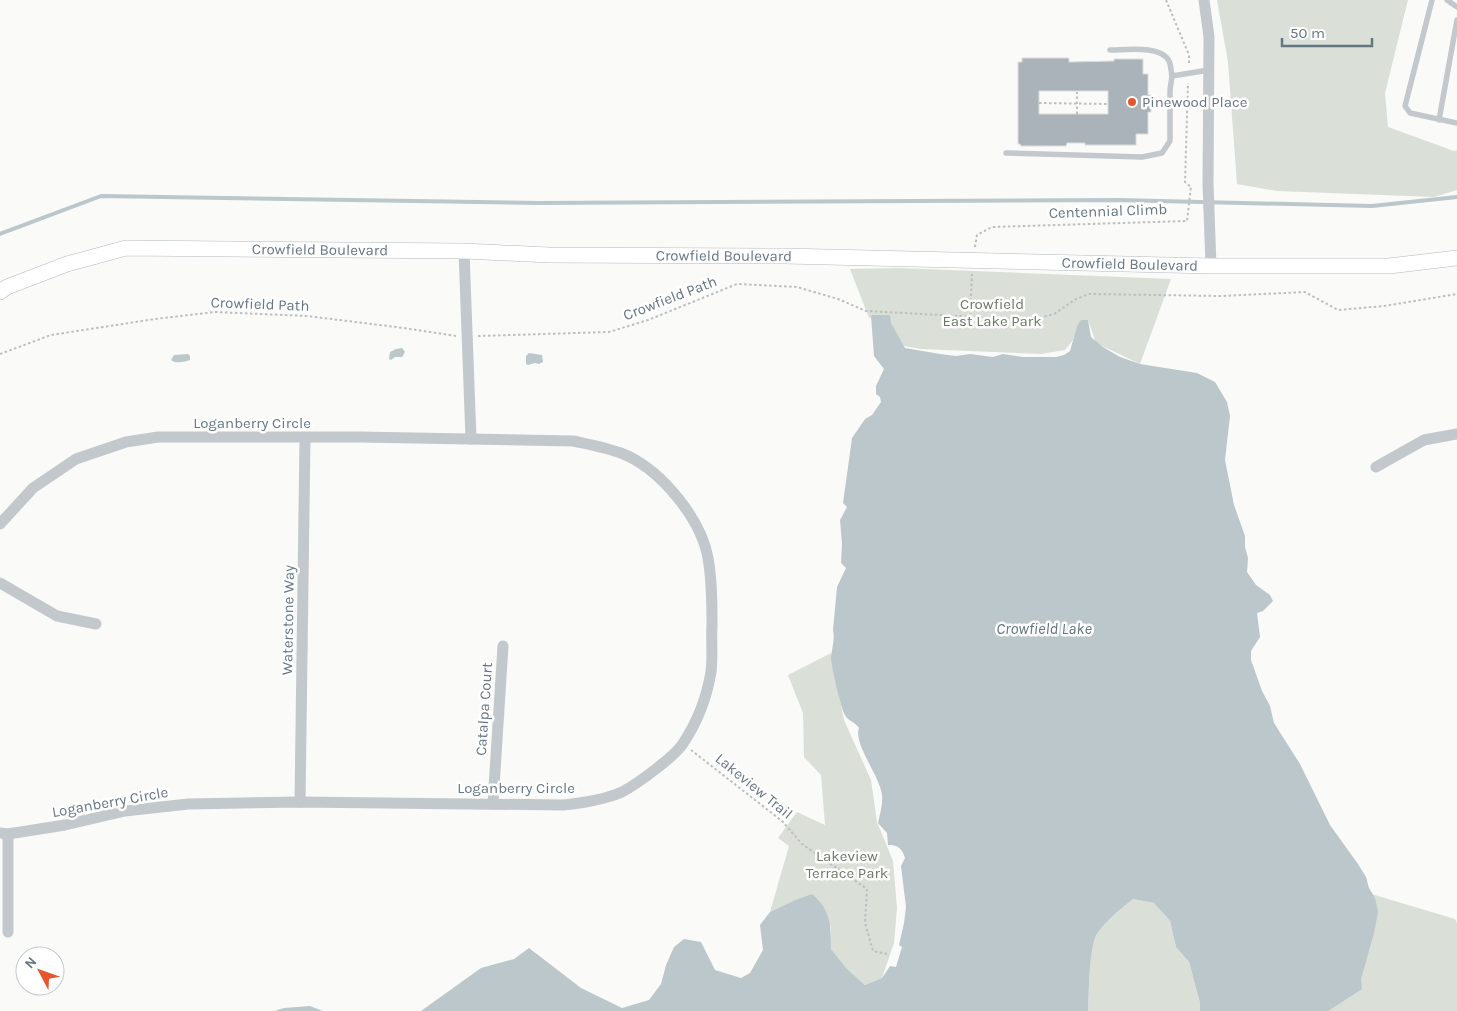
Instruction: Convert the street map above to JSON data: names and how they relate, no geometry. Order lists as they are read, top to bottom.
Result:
{
  "streets": {
    "main road": ["Crowfield Boulevard"],
    "street": ["Loganberry Circle", "Waterstone Way", "Catalpa Court"],
    "path": ["Centennial Climb", "Crowfield Path", "Lakeview Trail"]
  },
  "crossings": [
    ["Centennial Climb", "Crowfield Boulevard"],
    ["Centennial Climb", "Crowfield Path"],
    ["Loganberry Circle", "Waterstone Way"],
    ["Loganberry Circle", "Catalpa Court"],
    ["Loganberry Circle", "Lakeview Trail"]
  ],
  "water": ["Crowfield Lake"],
  "parks": ["Crowfield East Lake Park", "Lakeview Terrace Park"],
  "places": ["Pinewood Place"],
  "scale_bar": "50 m",
  "north": "top left"
}
